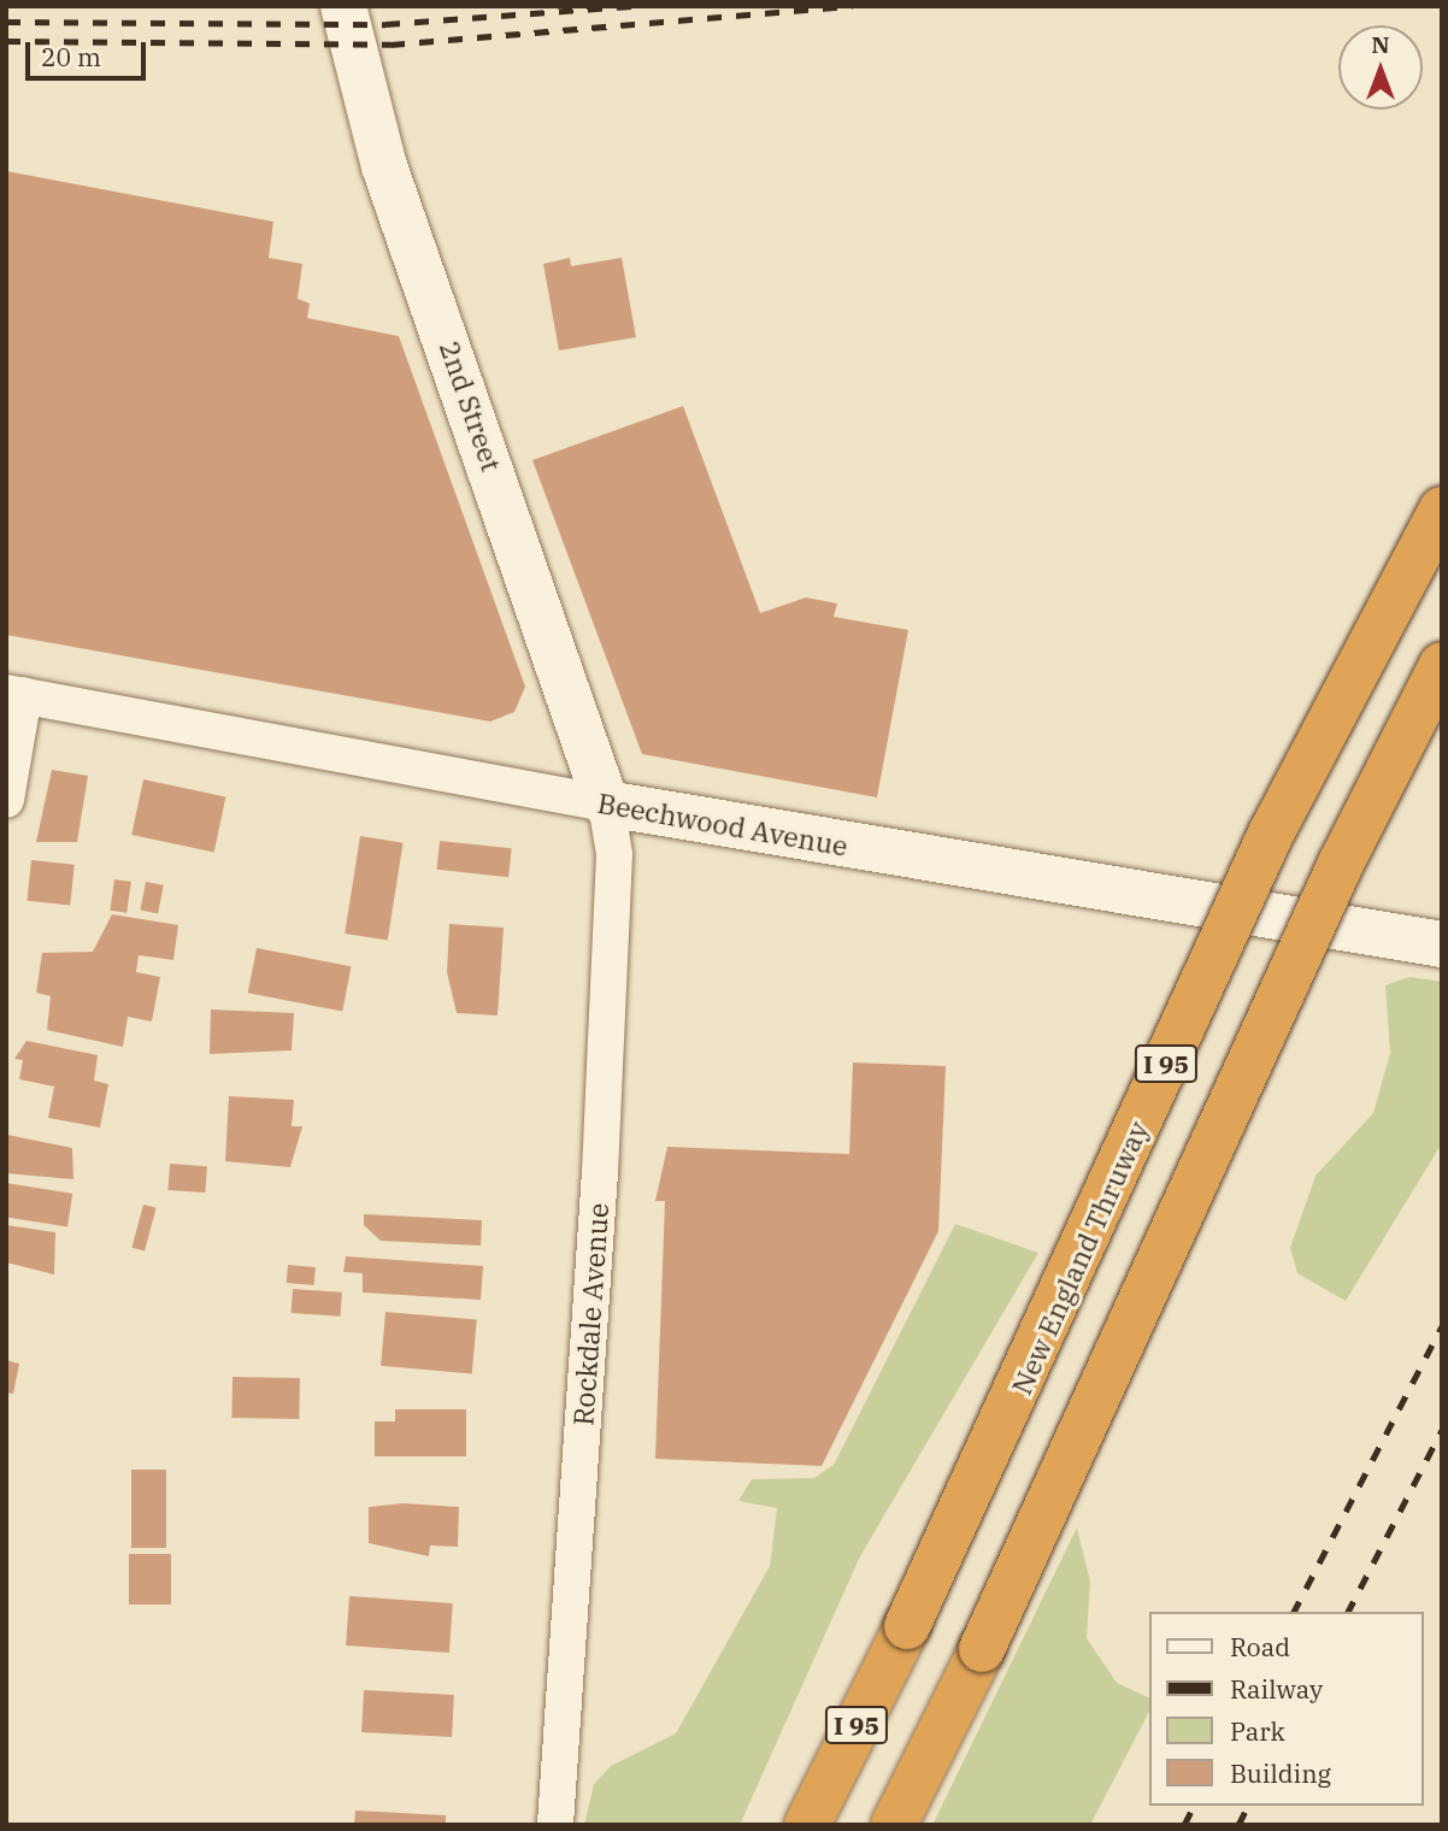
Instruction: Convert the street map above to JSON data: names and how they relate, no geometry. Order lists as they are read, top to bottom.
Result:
{
  "streets": {
    "highway": ["I 95", "New England Thruway"],
    "street": ["2nd Street", "Beechwood Avenue", "Rockdale Avenue"]
  },
  "crossings": [
    ["2nd Street", "Beechwood Avenue"],
    ["2nd Street", "Rockdale Avenue"],
    ["Beechwood Avenue", "Rockdale Avenue"]
  ],
  "legend": [
    "Road",
    "Railway",
    "Park",
    "Building"
  ],
  "scale_bar": "20 m",
  "north": "top"
}
